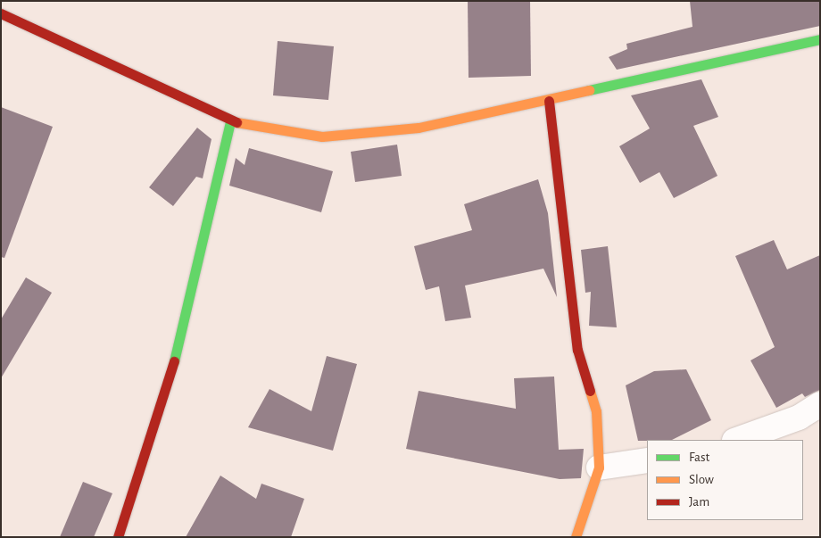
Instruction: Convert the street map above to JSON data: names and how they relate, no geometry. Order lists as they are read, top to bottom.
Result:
{
  "legend": ["Fast", "Slow", "Jam"]
}
